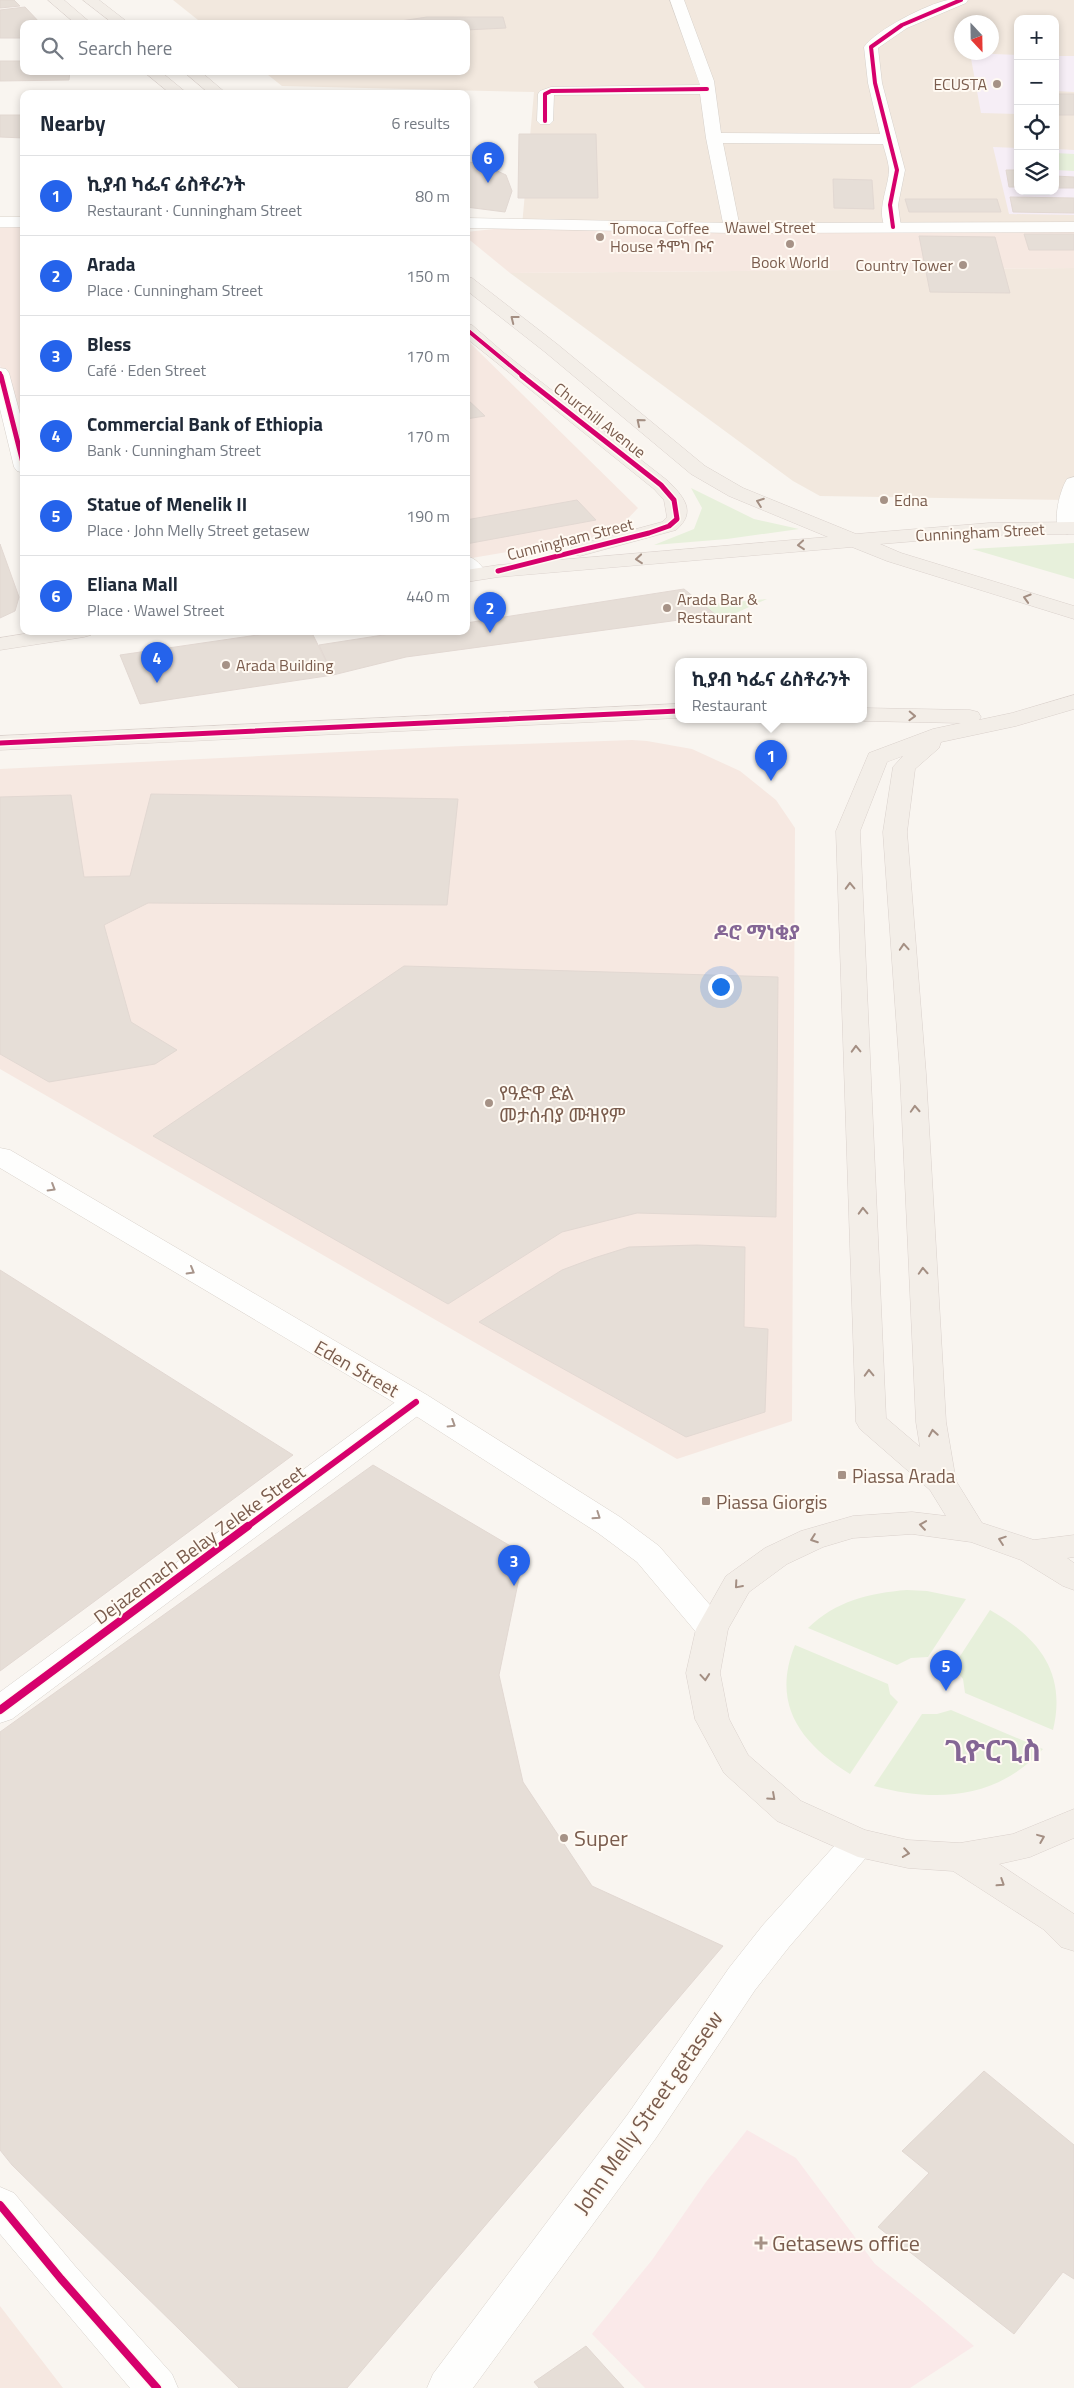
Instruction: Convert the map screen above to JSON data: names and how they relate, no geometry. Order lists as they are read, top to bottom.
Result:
{
  "streets": {
    "main road": ["Churchill Avenue", "Cunningham Street"],
    "street": [
      "Wawel Street",
      "Eden Street",
      "Dejazemach Belay Zeleke Street",
      "John Melly Street getasew"
    ]
  },
  "crossings": [
    ["Churchill Avenue", "Cunningham Street"],
    ["Eden Street", "Dejazemach Belay Zeleke Street"]
  ],
  "one_way": ["Churchill Avenue", "Eden Street"],
  "districts": ["ዶሮ ማነቂያ", "ጊዮርጊስ"],
  "places": {
    "other": [
      "ECUSTA",
      "Tomoca Coffee House ቶሞካ ቡና",
      "Book World",
      "Country Tower",
      "Edna",
      "Arada Bar & Restaurant",
      "Arada Building",
      "የዓድዋ ድል መታሰብያ ሙዝየም",
      "Super"
    ],
    "transit": ["Piassa Arada", "Piassa Giorgis"],
    "health": ["Getasews office"]
  },
  "north": "bottom",
  "page": {
    "map_buttons": ["+", "−"],
    "search": "Search here",
    "heading": ["Nearby", "6 results"],
    "pins": [
      "6",
      "2",
      "4",
      "1",
      "3",
      "5"
    ],
    "list": [
      {
        "mark": "1",
        "name": "ኪያብ ካፌና ሬስቶራንት",
        "note": "Restaurant · Cunningham Street",
        "value": "80 m"
      },
      {
        "mark": "2",
        "name": "Arada",
        "note": "Place · Cunningham Street",
        "value": "150 m"
      },
      {
        "mark": "3",
        "name": "Bless",
        "note": "Café · Eden Street",
        "value": "170 m"
      },
      {
        "mark": "4",
        "name": "Commercial Bank of Ethiopia",
        "note": "Bank · Cunningham Street",
        "value": "170 m"
      },
      {
        "mark": "5",
        "name": "Statue of Menelik II",
        "note": "Place · John Melly Street getasew",
        "value": "190 m"
      },
      {
        "mark": "6",
        "name": "Eliana Mall",
        "note": "Place · Wawel Street",
        "value": "440 m"
      }
    ],
    "popup": ["ኪያብ ካፌና ሬስቶራንት", "Restaurant"]
  }
}
